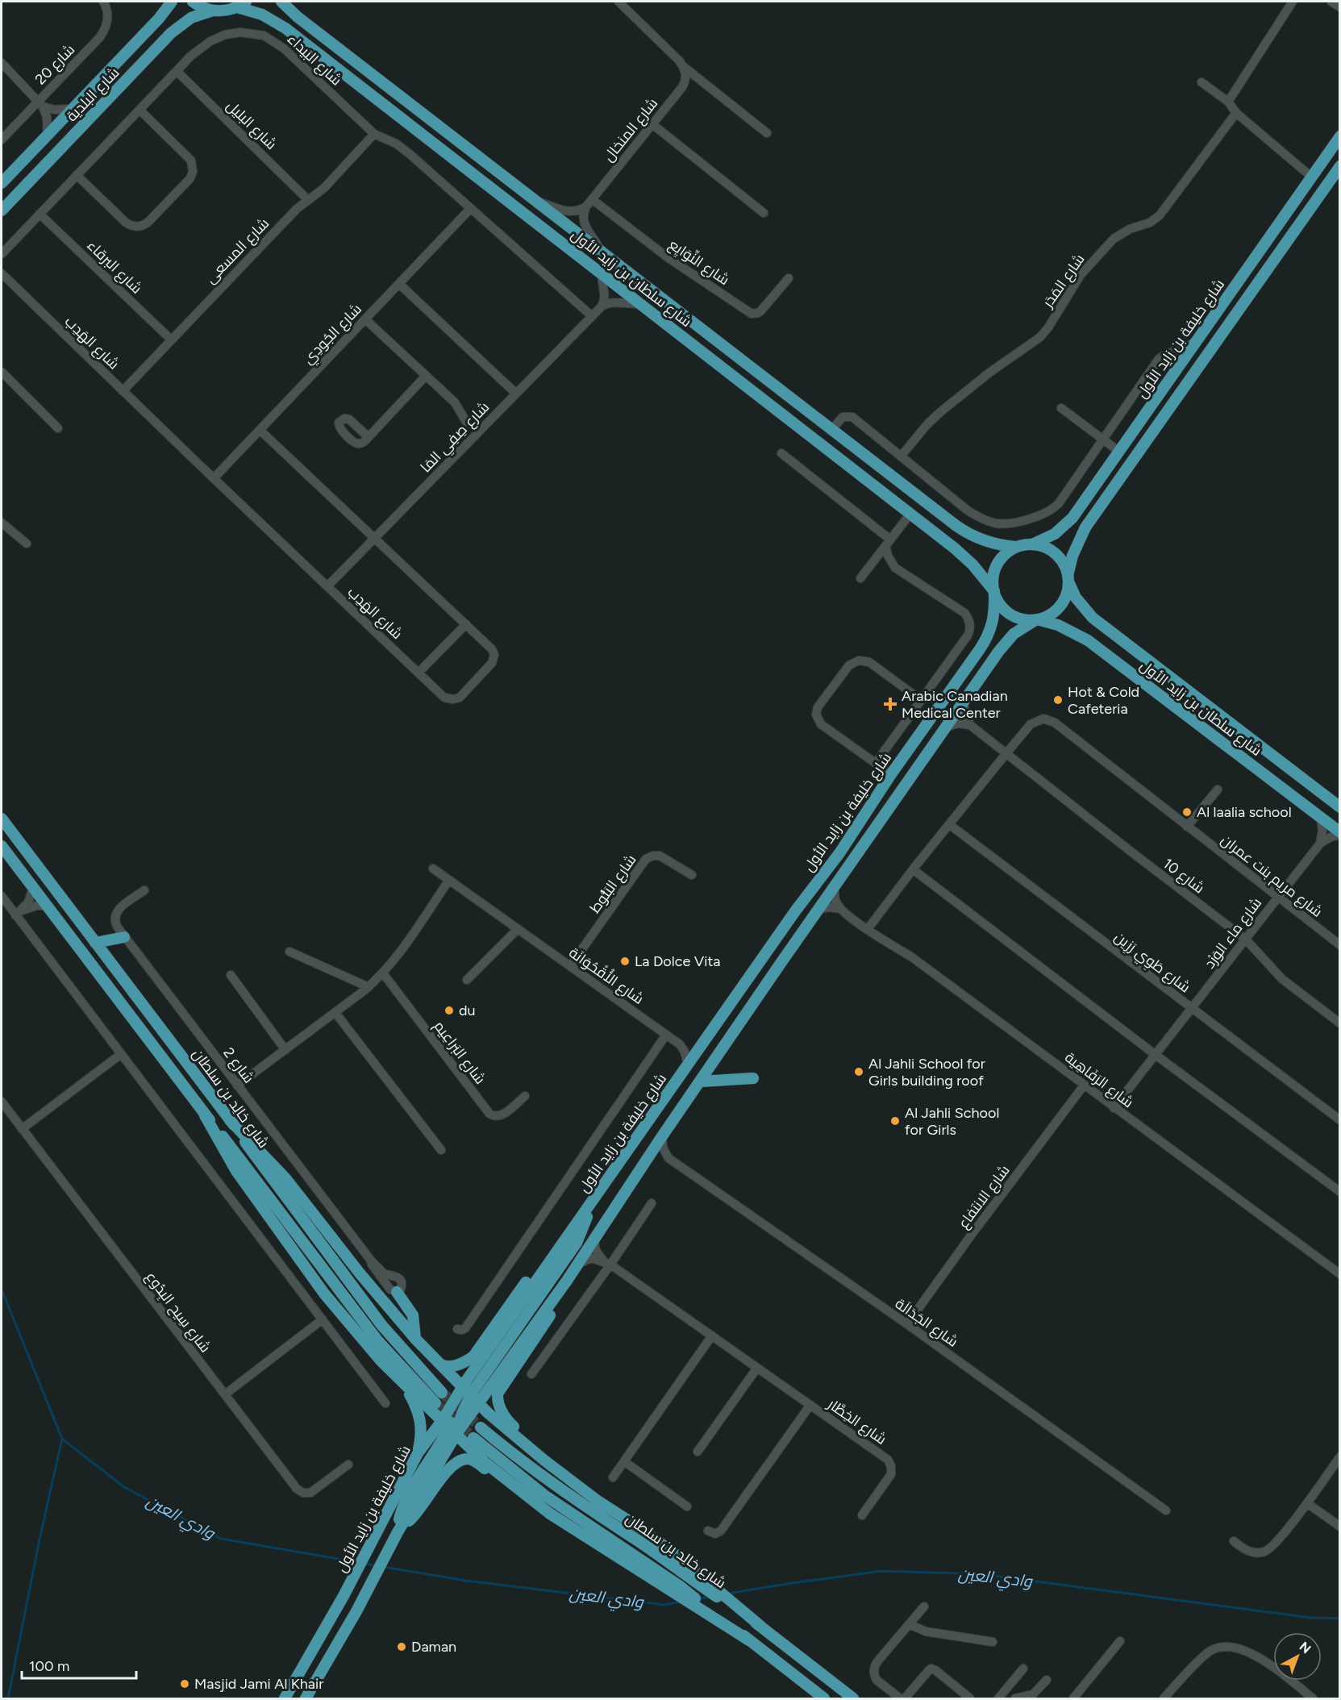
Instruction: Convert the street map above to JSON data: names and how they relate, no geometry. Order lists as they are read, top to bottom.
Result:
{
  "streets": {
    "main road": [
      "شارع البلدية",
      "شارع سلطان بن زايد الأول",
      "شارع خليفة بن زايد الأول",
      "شارع خالِد بن سلطان"
    ],
    "street": [
      "شارع البَيداء",
      "شارع 20",
      "شارع البليل",
      "شارع المنخال",
      "شارع المسعى",
      "شارع النِّوَايِع",
      "شارع البرقاء",
      "شارع المَدَر",
      "شارع الجُودِي",
      "شارع الهَدِب",
      "شارع صِفِي المَا",
      "شارع 10",
      "شارع مريم بنت عمران",
      "شارع البَلُّوط",
      "شارع ماء الوَرْد",
      "شارع طَوِي رَزِين",
      "شارع الأُقْحُوَانَة",
      "شارع البَراعِيم",
      "شارع 2",
      "شارع الرَفَاهِية",
      "شارع الانتفاع",
      "شارع سِيح البِدُوع",
      "شارع الجَدَالَة",
      "شارع الخِطَّار"
    ]
  },
  "crossings": [
    ["شارع البَيداء", "شارع البليل"],
    ["شارع البَيداء", "شارع المسعى"],
    ["شارع البَيداء", "شارع البرقاء"],
    ["شارع البَيداء", "شارع الجُودِي"],
    ["شارع البَيداء", "شارع صِفِي المَا"],
    ["شارع البلدية", "شارع سلطان بن زايد الأول"],
    ["شارع البليل", "شارع المسعى"],
    ["شارع المنخال", "شارع النِّوَايِع"],
    ["شارع المسعى", "شارع البرقاء"],
    ["شارع المسعى", "شارع الهَدِب"],
    ["شارع سلطان بن زايد الأول", "شارع خليفة بن زايد الأول"],
    ["شارع سلطان بن زايد الأول", "شارع ماء الوَرْد"],
    ["شارع الجُودِي", "شارع الهَدِب"],
    ["شارع خليفة بن زايد الأول", "شارع الخِطَّار"],
    ["شارع الهَدِب", "شارع صِفِي المَا"],
    ["شارع 10", "شارع مريم بنت عمران"],
    ["شارع 10", "شارع ماء الوَرْد"],
    ["شارع مريم بنت عمران", "شارع ماء الوَرْد"],
    ["شارع مريم بنت عمران", "شارع طَوِي رَزِين"],
    ["شارع مريم بنت عمران", "شارع الرَفَاهِية"],
    ["شارع البَلُّوط", "شارع الأُقْحُوَانَة"],
    ["شارع ماء الوَرْد", "شارع طَوِي رَزِين"],
    ["شارع ماء الوَرْد", "شارع الرَفَاهِية"],
    ["شارع الرَفَاهِية", "شارع الانتفاع"],
    ["شارع الانتفاع", "شارع الجَدَالَة"]
  ],
  "water": ["وادي العين"],
  "places": {
    "other": [
      "Hot & Cold Cafeteria",
      "Al laalia school",
      "La Dolce Vita",
      "du",
      "Al Jahli School for Girls building roof",
      "Al Jahli School for Girls",
      "Daman",
      "Masjid Jami Al Khair"
    ],
    "health": ["Arabic Canadian Medical Center"]
  },
  "scale_bar": "100 m",
  "north": "top right"
}
